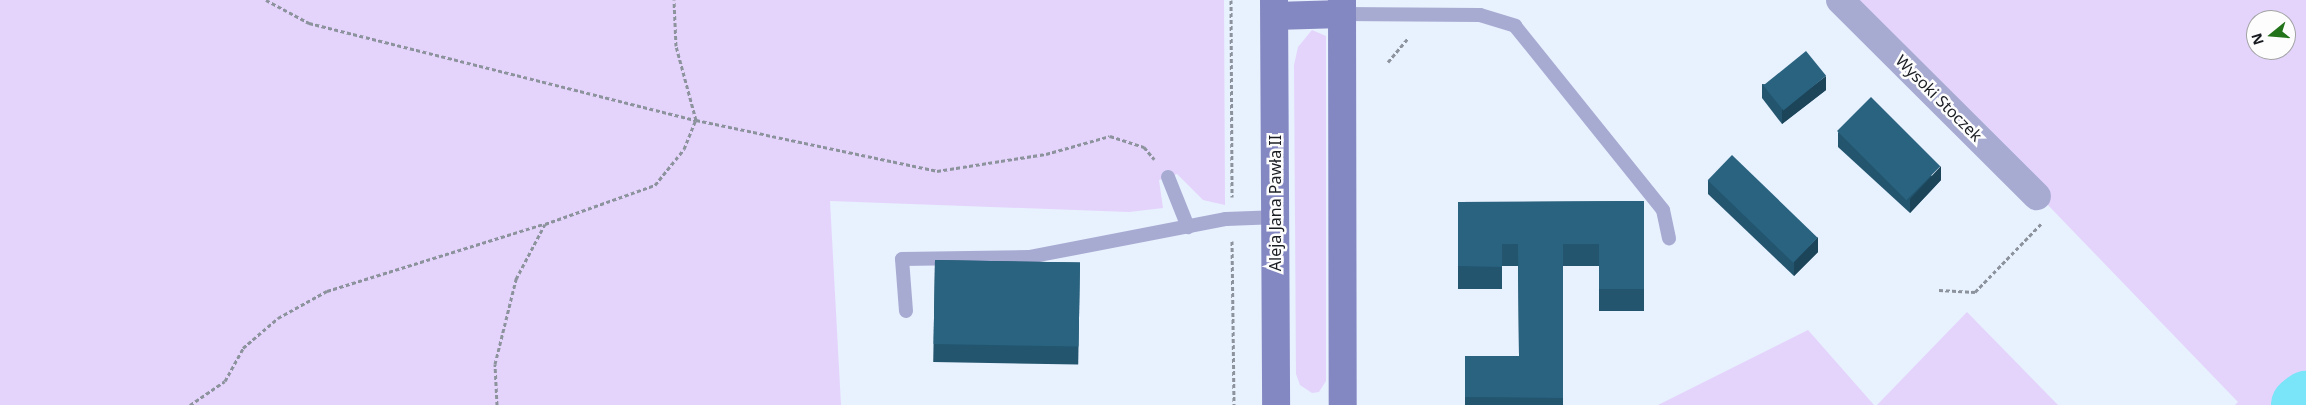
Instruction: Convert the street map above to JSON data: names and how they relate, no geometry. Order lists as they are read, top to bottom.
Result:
{
  "streets": {
    "main road": ["Aleja Jana Pawła II"],
    "street": ["Wysoki Stoczek"]
  },
  "north": "left"
}
